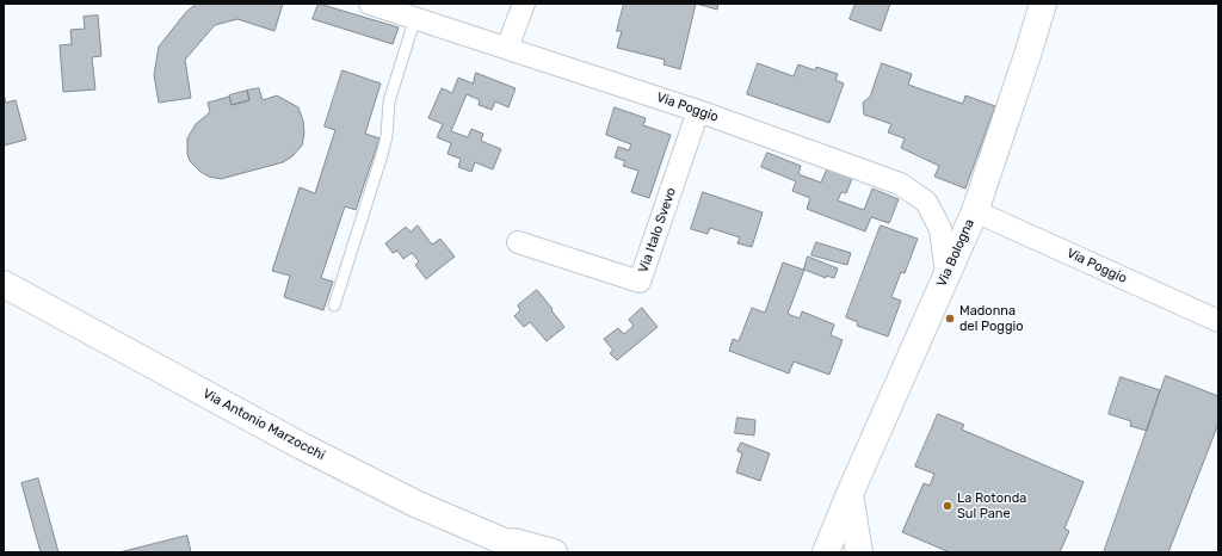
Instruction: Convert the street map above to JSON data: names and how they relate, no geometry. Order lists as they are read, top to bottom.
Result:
{
  "streets": {
    "main road": ["Via Bologna", "Via Antonio Marzocchi"],
    "street": ["Via Poggio", "Via Italo Svevo"]
  },
  "crossings": [
    ["Via Poggio", "Via Italo Svevo"],
    ["Via Poggio", "Via Bologna"]
  ],
  "places": ["Madonna del Poggio", "La Rotonda Sul Pane"]
}
